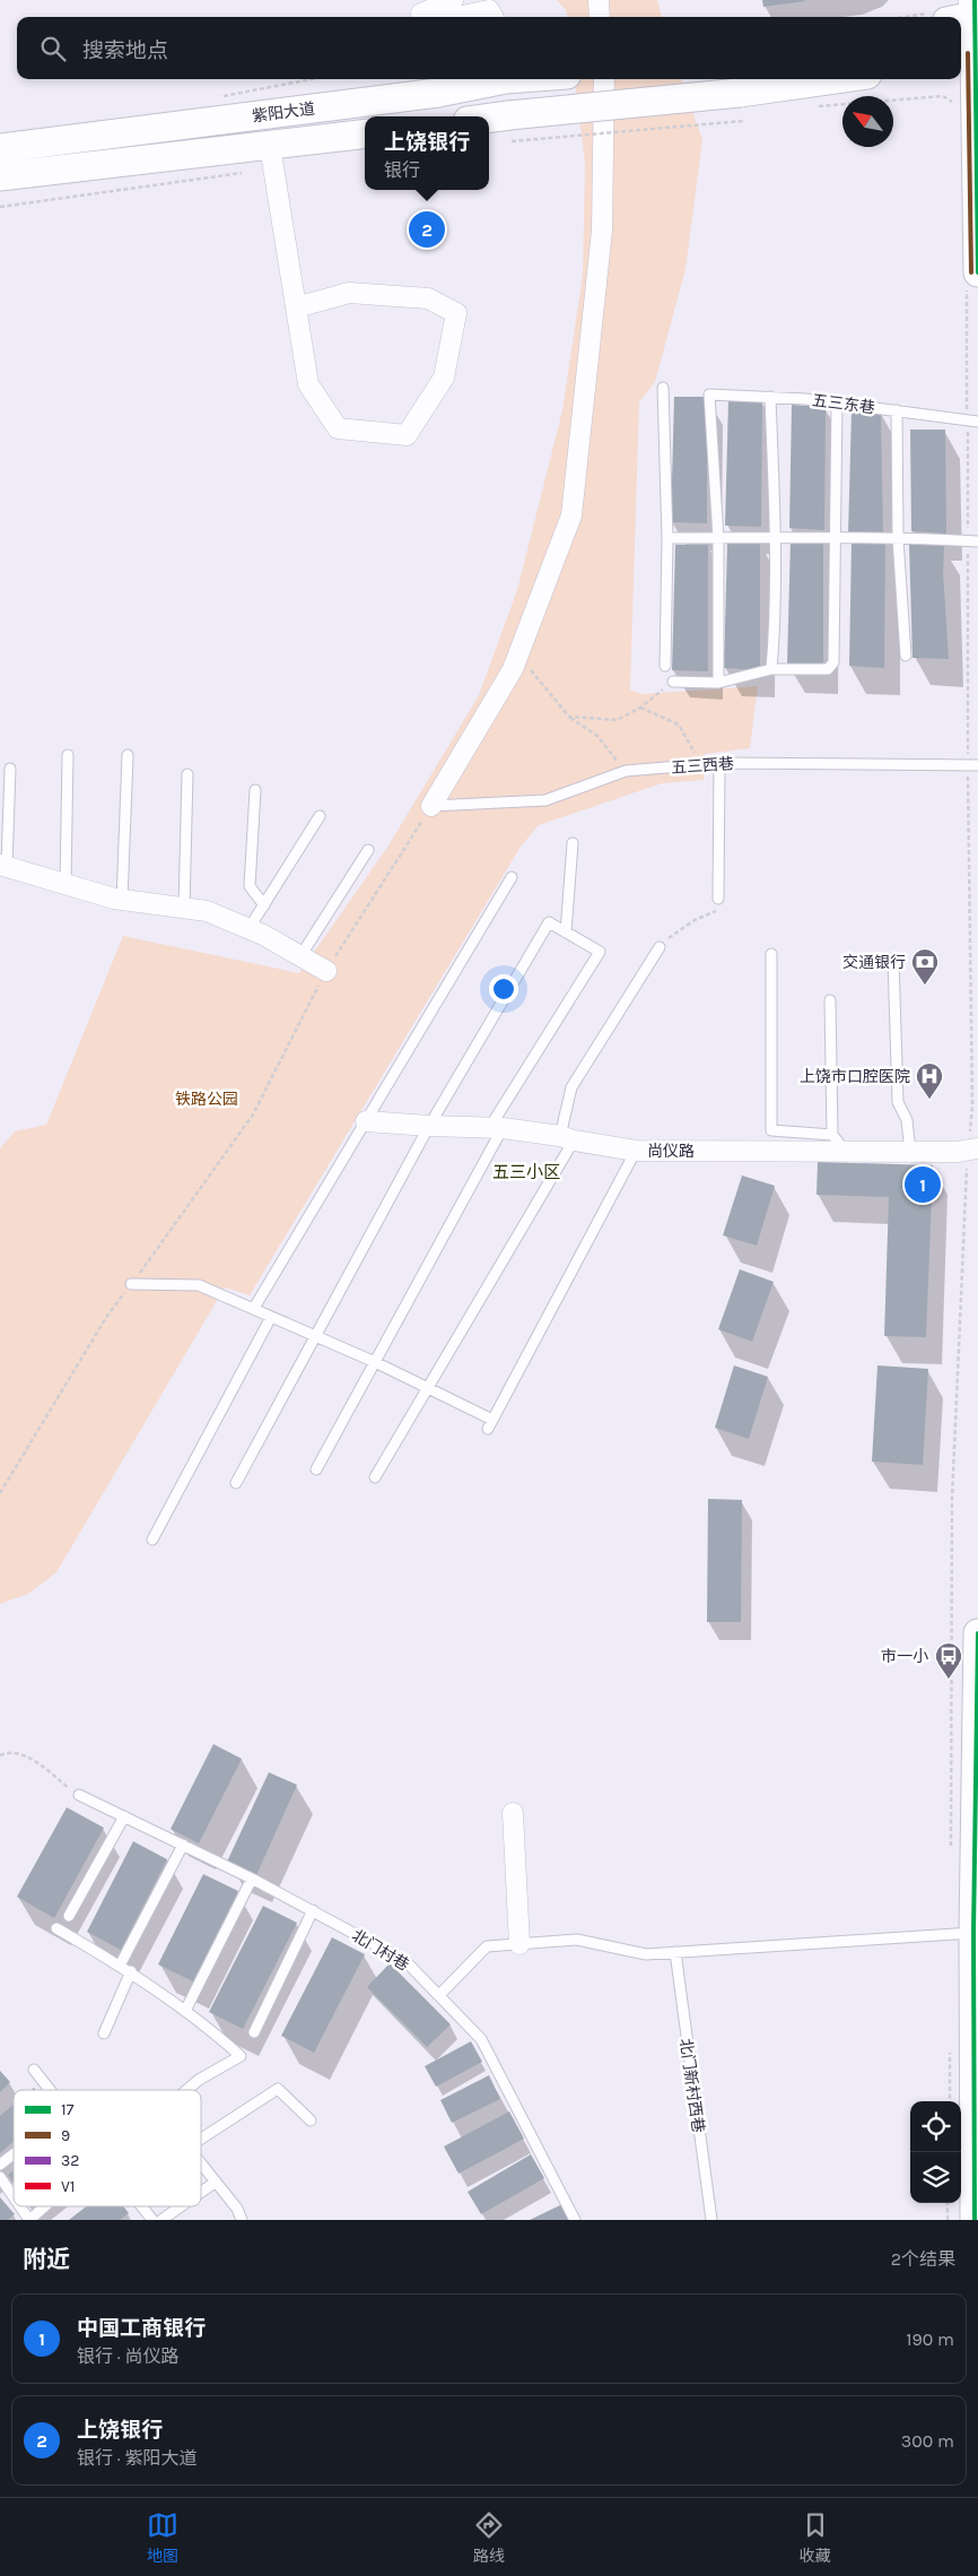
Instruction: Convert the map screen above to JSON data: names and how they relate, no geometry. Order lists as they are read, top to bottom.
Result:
{
  "streets": {
    "main road": ["紫阳大道"],
    "street": ["尚仪路"],
    "lane": [
      "五三东巷",
      "五三西巷",
      "北门村巷",
      "北门新村西巷"
    ]
  },
  "districts": ["五三小区"],
  "parks": ["铁路公园"],
  "places": {
    "bank": ["交通银行"],
    "hospital": ["上饶市口腔医院"],
    "bus stop": ["市一小"]
  },
  "lines": ["transit line 17", "transit line 9"],
  "legend": [
    "17",
    "9",
    "32",
    "V1"
  ],
  "north": "top left",
  "page": {
    "search": "搜索地点",
    "popup": ["上饶银行", "银行"],
    "pins": ["2", "1"],
    "heading": ["附近", "2个结果"],
    "list": [
      {
        "mark": "1",
        "name": "中国工商银行",
        "note": "银行 · 尚仪路",
        "value": "190 m"
      },
      {
        "mark": "2",
        "name": "上饶银行",
        "note": "银行 · 紫阳大道",
        "value": "300 m"
      }
    ],
    "nav": ["地图", "路线", "收藏"]
  }
}
